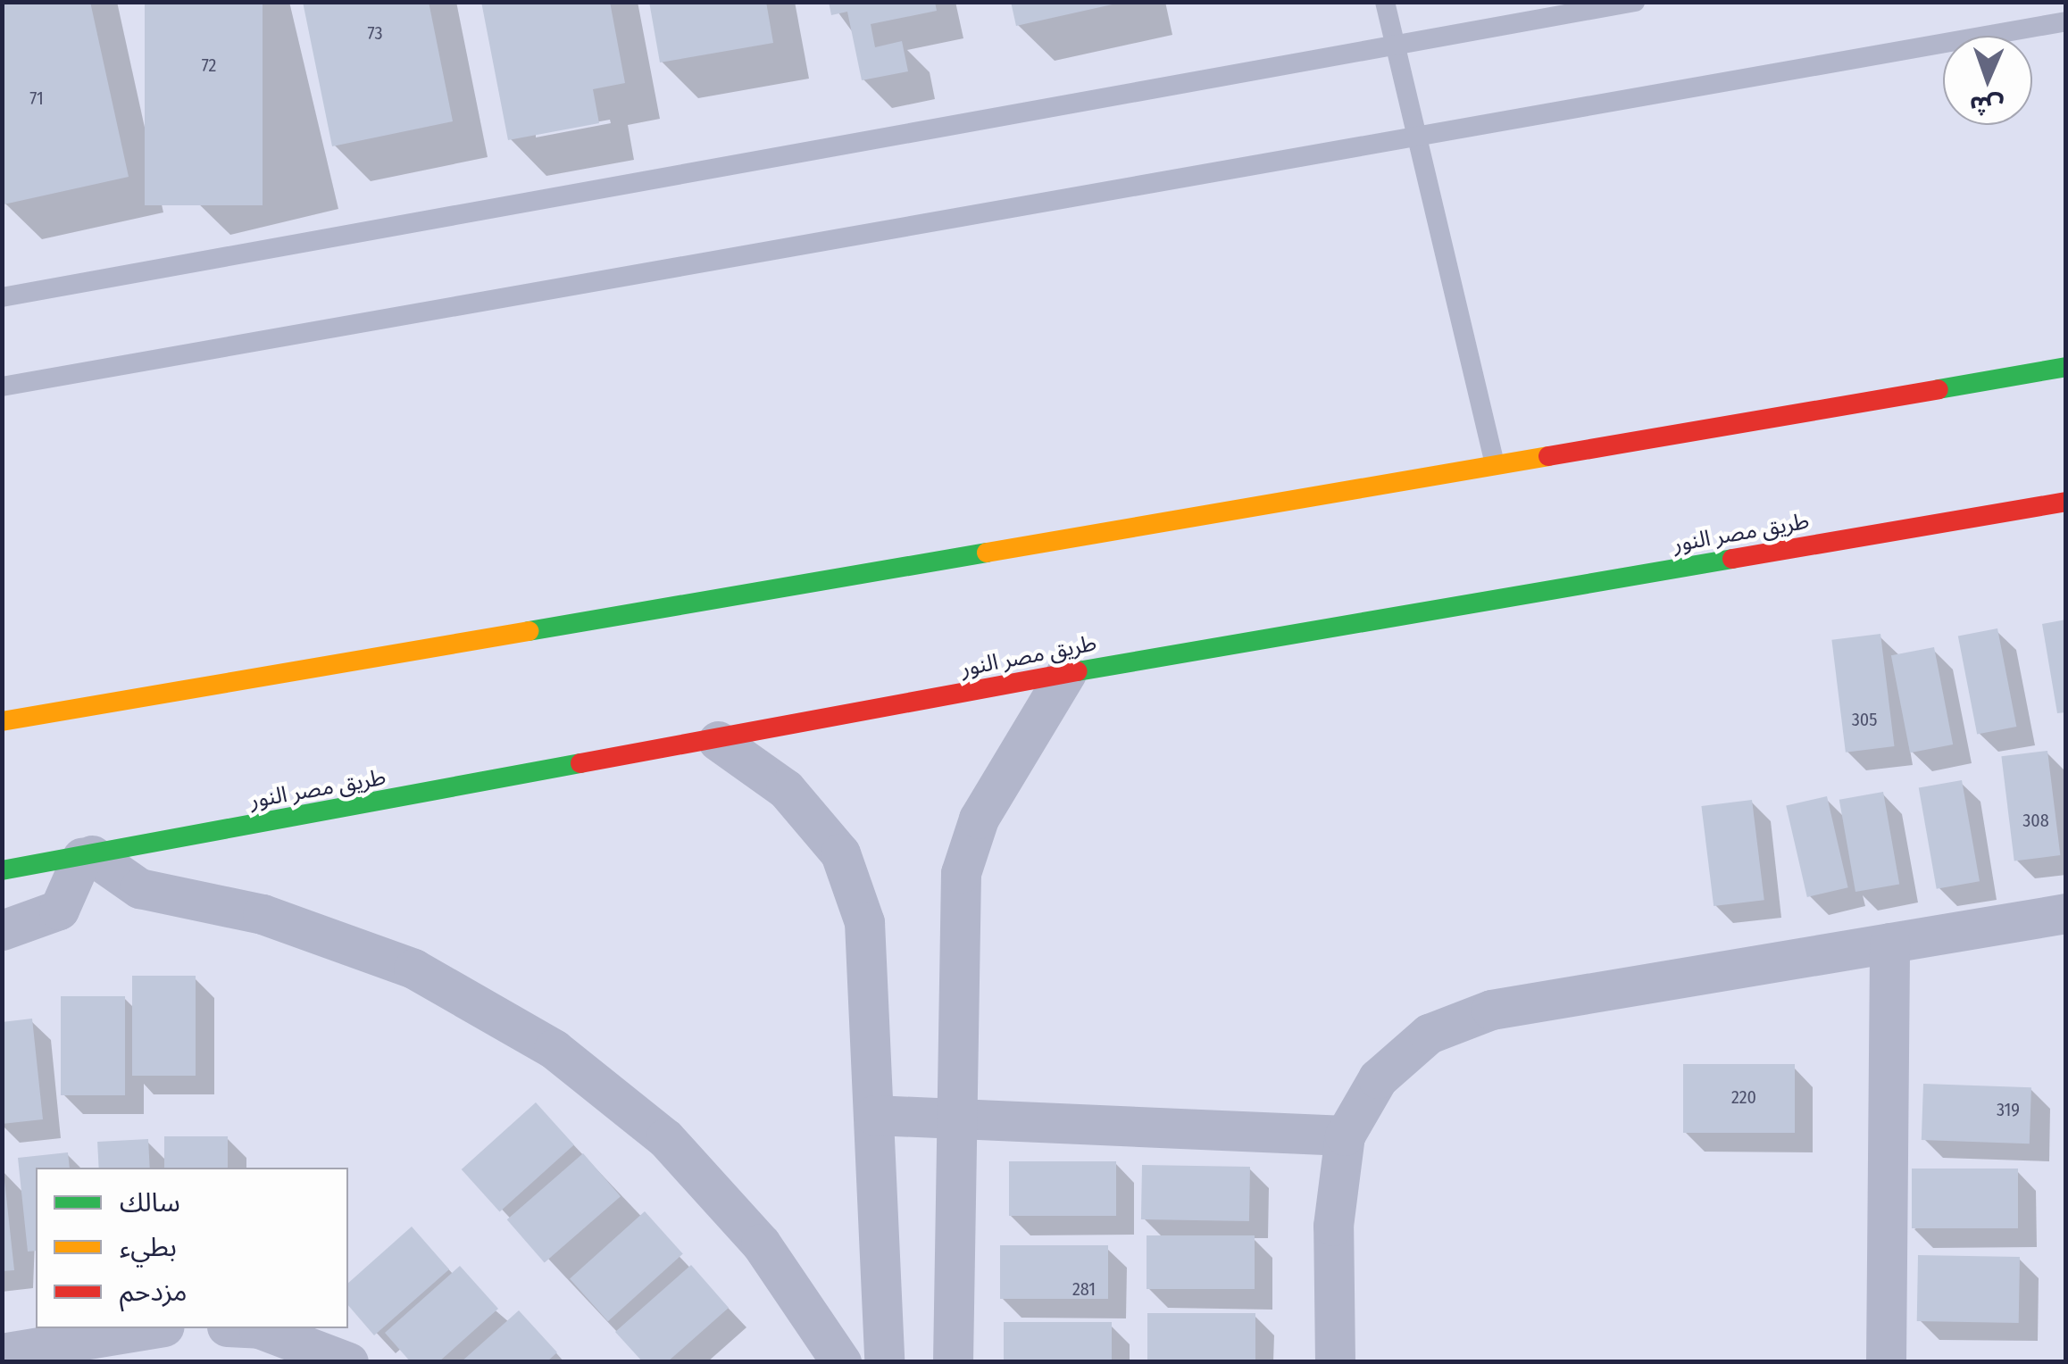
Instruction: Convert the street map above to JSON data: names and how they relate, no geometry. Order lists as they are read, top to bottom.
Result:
{
  "streets": {
    "street": ["طريق مصر النور"]
  },
  "house_numbers": [
    "73",
    "72",
    "71",
    "305",
    "308",
    "220",
    "319",
    "281"
  ],
  "legend": ["سالك", "بطيء", "مزدحم"],
  "north": "bottom"
}
